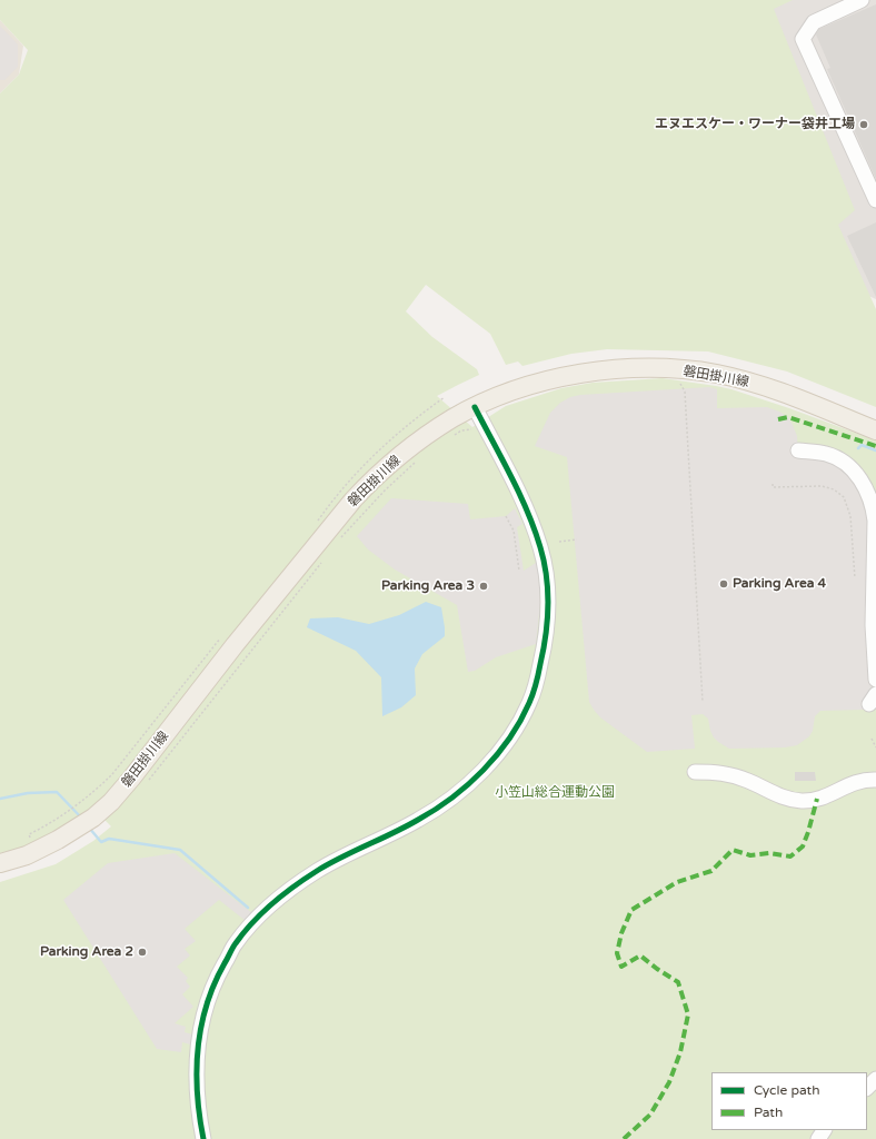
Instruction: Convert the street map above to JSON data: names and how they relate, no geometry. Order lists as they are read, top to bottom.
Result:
{
  "streets": {
    "main road": ["磐田掛川線"]
  },
  "parks": ["小笠山総合運動公園"],
  "places": [
    "エヌエスケー・ワーナー袋井工場",
    "Parking Area 4",
    "Parking Area 3",
    "Parking Area 2"
  ],
  "legend": ["Cycle path", "Path"]
}
